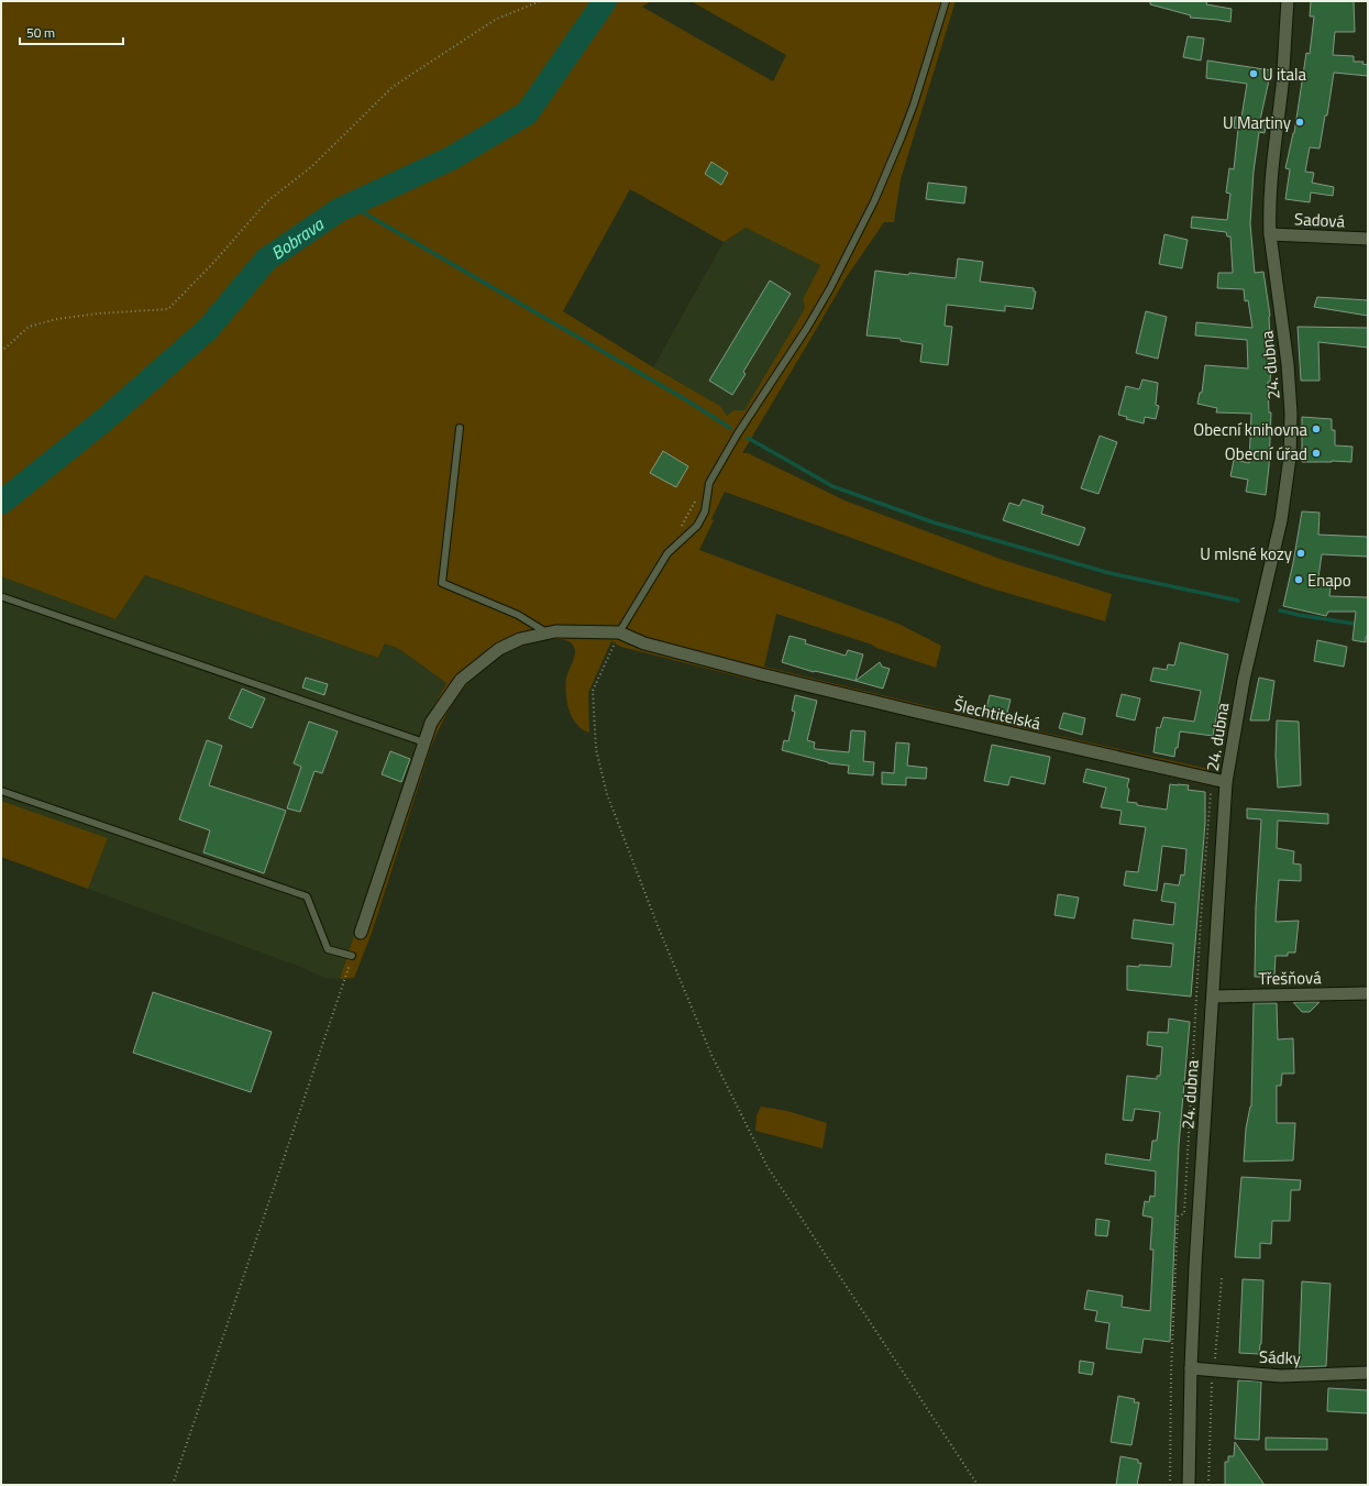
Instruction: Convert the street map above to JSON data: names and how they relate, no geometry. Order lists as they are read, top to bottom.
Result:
{
  "streets": {
    "street": [
      "Sadová",
      "24. dubna",
      "Šlechtitelská",
      "Třešňová",
      "Sádky"
    ]
  },
  "crossings": [
    ["Sadová", "24. dubna"],
    ["24. dubna", "Šlechtitelská"],
    ["24. dubna", "Třešňová"],
    ["24. dubna", "Sádky"]
  ],
  "water": ["Bobrava"],
  "places": [
    "U itala",
    "U Martiny",
    "Obecní knihovna",
    "Obecní úřad",
    "U mlsné kozy",
    "Enapo"
  ],
  "scale_bar": "50 m"
}
